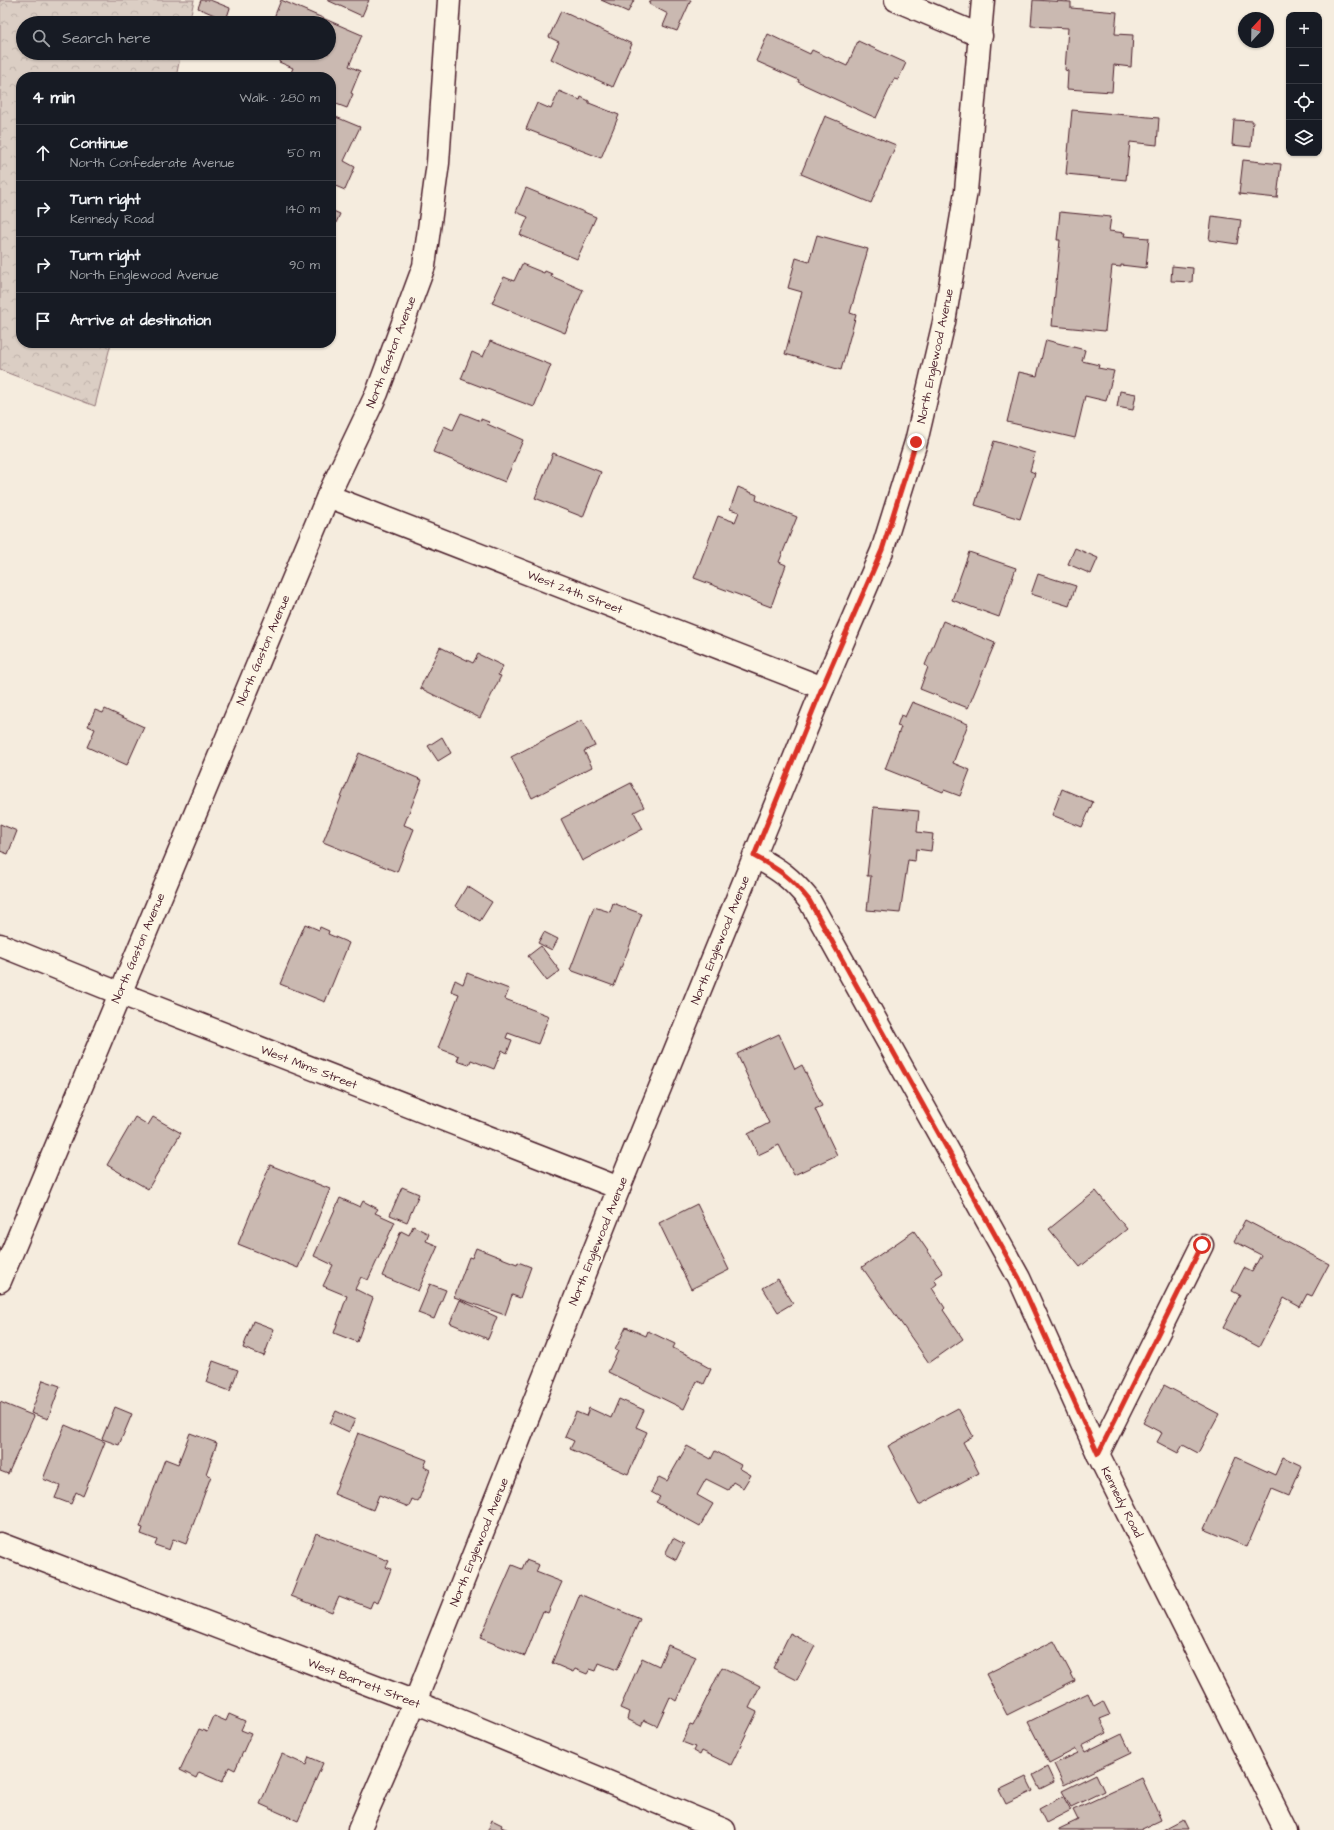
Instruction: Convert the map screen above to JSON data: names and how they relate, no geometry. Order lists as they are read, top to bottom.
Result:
{
  "streets": {
    "street": [
      "North Gaston Avenue",
      "North Englewood Avenue",
      "West 24th Street",
      "West Mims Street",
      "Kennedy Road",
      "West Barrett Street"
    ]
  },
  "crossings": [
    ["North Gaston Avenue", "West 24th Street"],
    ["North Gaston Avenue", "West Mims Street"],
    ["North Englewood Avenue", "West 24th Street"],
    ["North Englewood Avenue", "West Mims Street"],
    ["North Englewood Avenue", "Kennedy Road"],
    ["North Englewood Avenue", "West Barrett Street"]
  ],
  "north": "top",
  "page": {
    "map_buttons": ["+", "−"],
    "search": "Search here",
    "heading": ["4 min", "Walk · 280 m"],
    "list": [
      ["Continue", "North Confederate Avenue", "50 m"],
      ["Turn right", "Kennedy Road", "140 m"],
      ["Turn right", "North Englewood Avenue", "90 m"],
      "Arrive at destination"
    ]
  }
}
